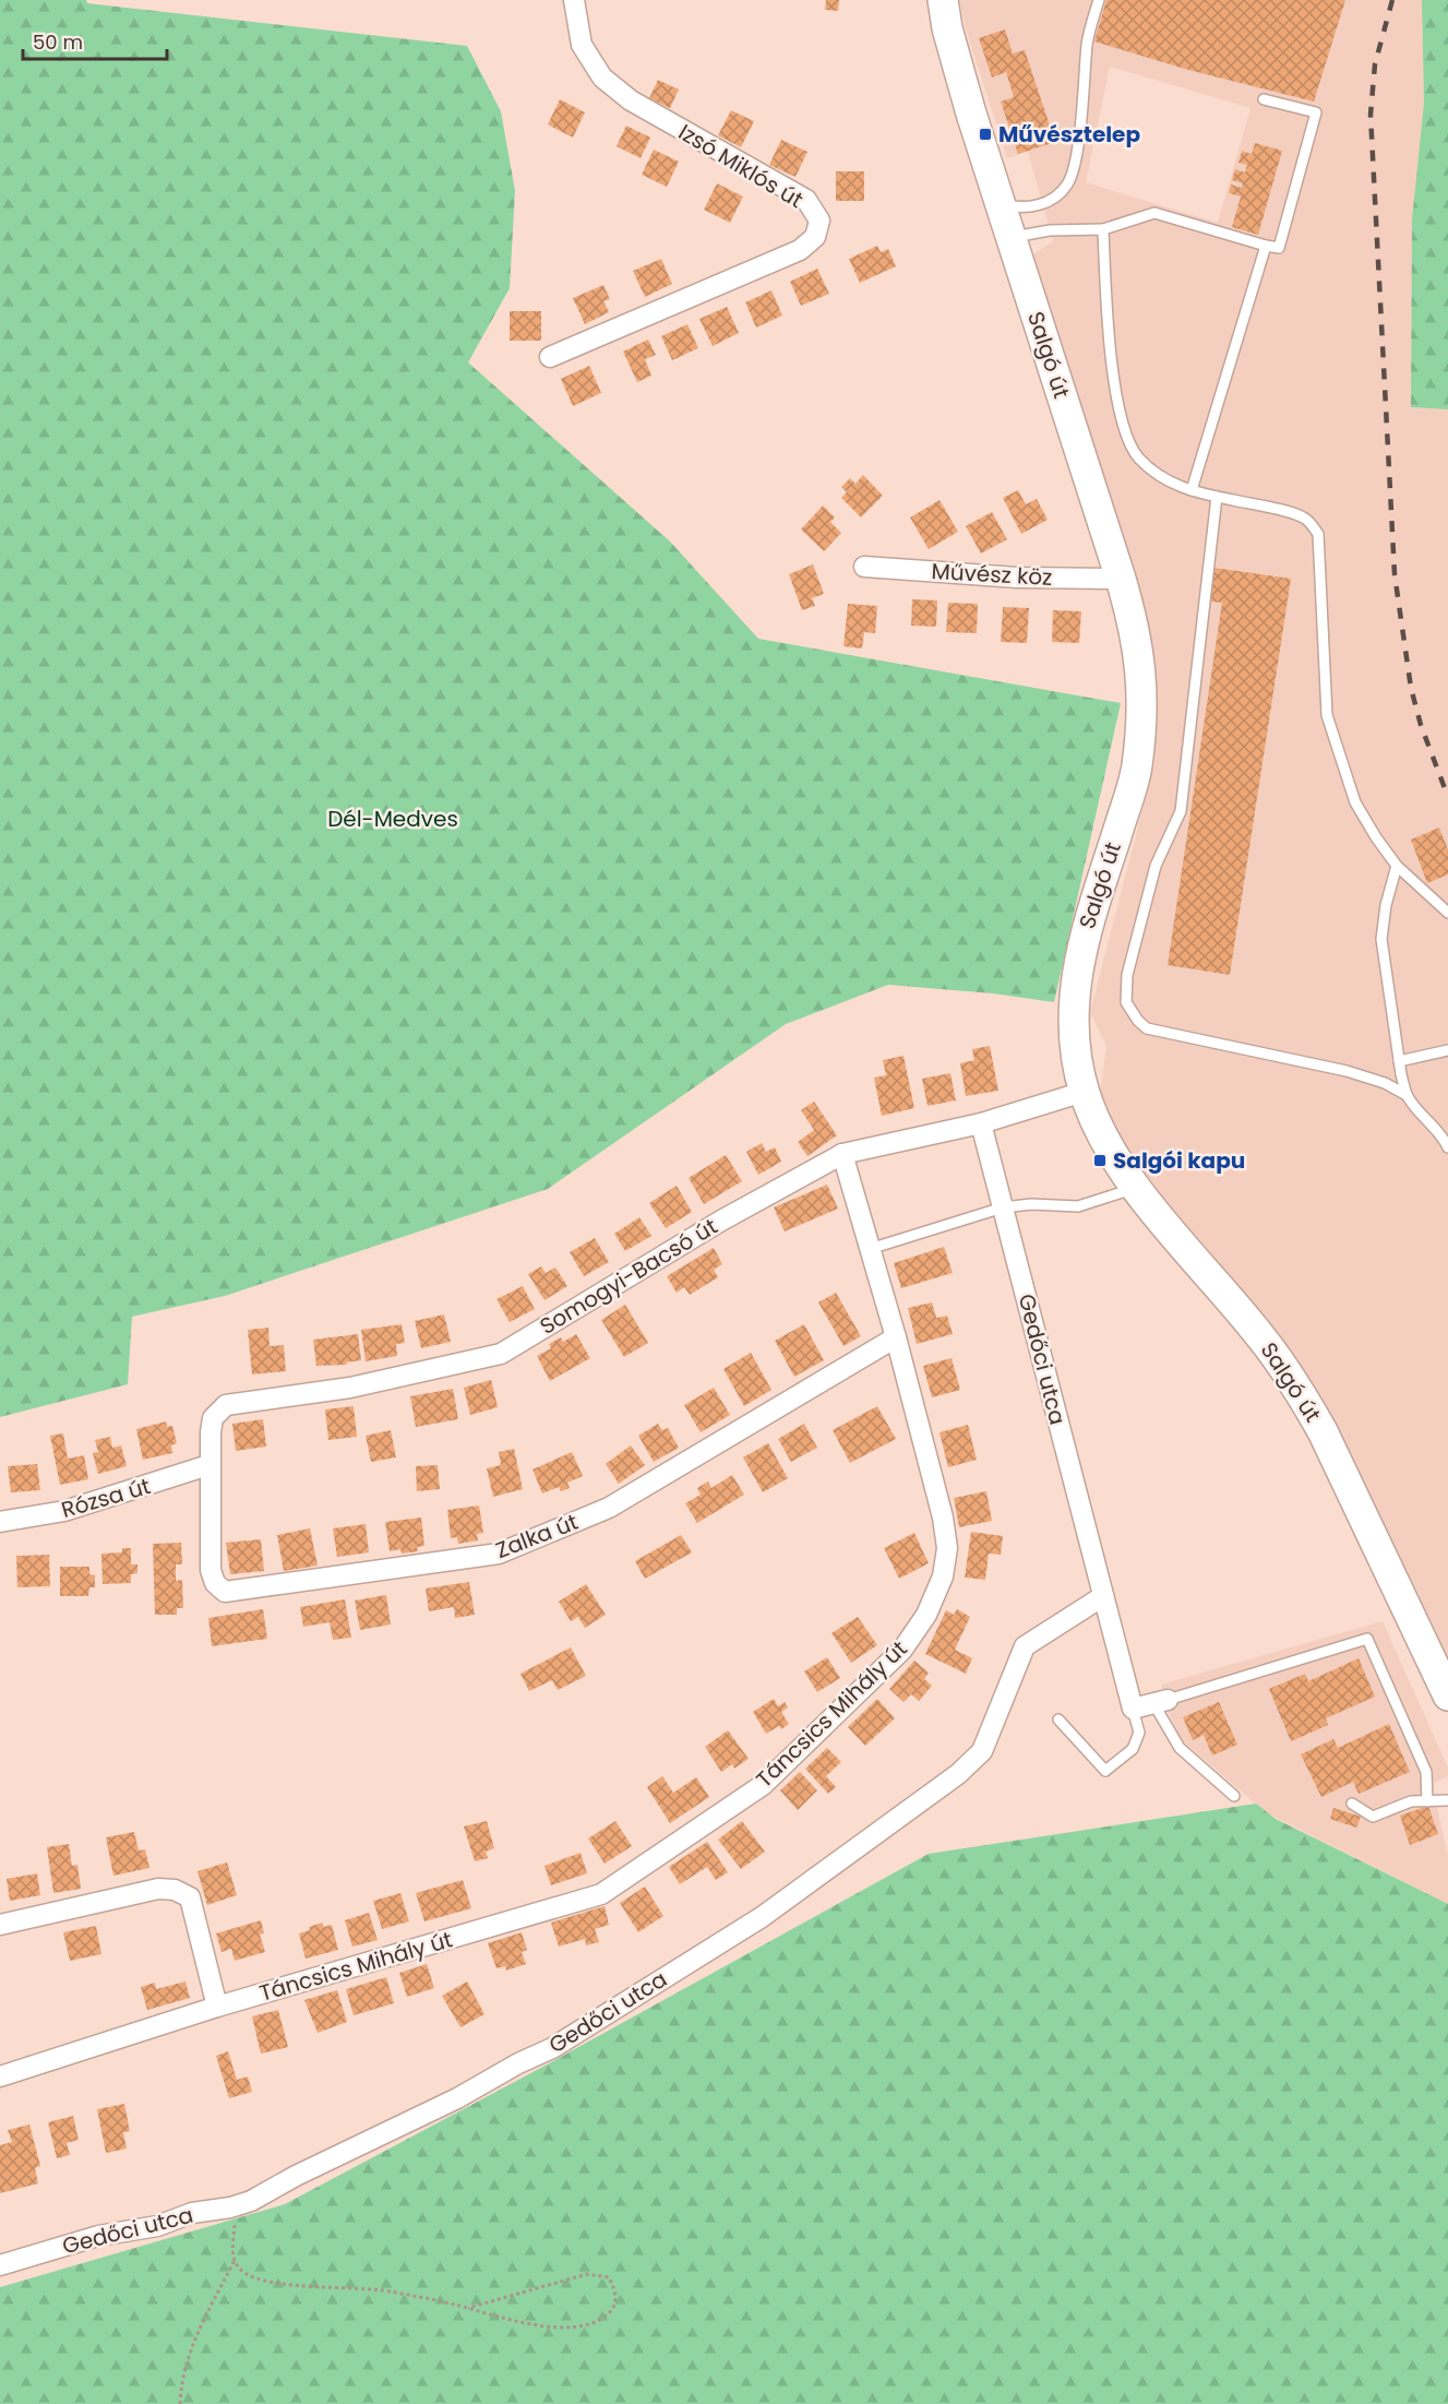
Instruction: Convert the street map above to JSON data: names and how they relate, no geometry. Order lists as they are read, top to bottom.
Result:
{
  "streets": {
    "main road": ["Salgó út"],
    "street": [
      "Izsó Miklós út",
      "Művész köz",
      "Somogyi-Bacsó út",
      "Gedőci utca",
      "Rózsa út",
      "Zalka út",
      "Táncsics Mihály út"
    ]
  },
  "crossings": [
    ["Salgó út", "Művész köz"],
    ["Salgó út", "Somogyi-Bacsó út"],
    ["Somogyi-Bacsó út", "Gedőci utca"],
    ["Somogyi-Bacsó út", "Rózsa út"],
    ["Somogyi-Bacsó út", "Zalka út"],
    ["Somogyi-Bacsó út", "Táncsics Mihály út"],
    ["Rózsa út", "Zalka út"],
    ["Zalka út", "Táncsics Mihály út"]
  ],
  "parks": ["Dél-Medves"],
  "places": {
    "transit": ["Művésztelep", "Salgói kapu"]
  },
  "scale_bar": "50 m"
}
